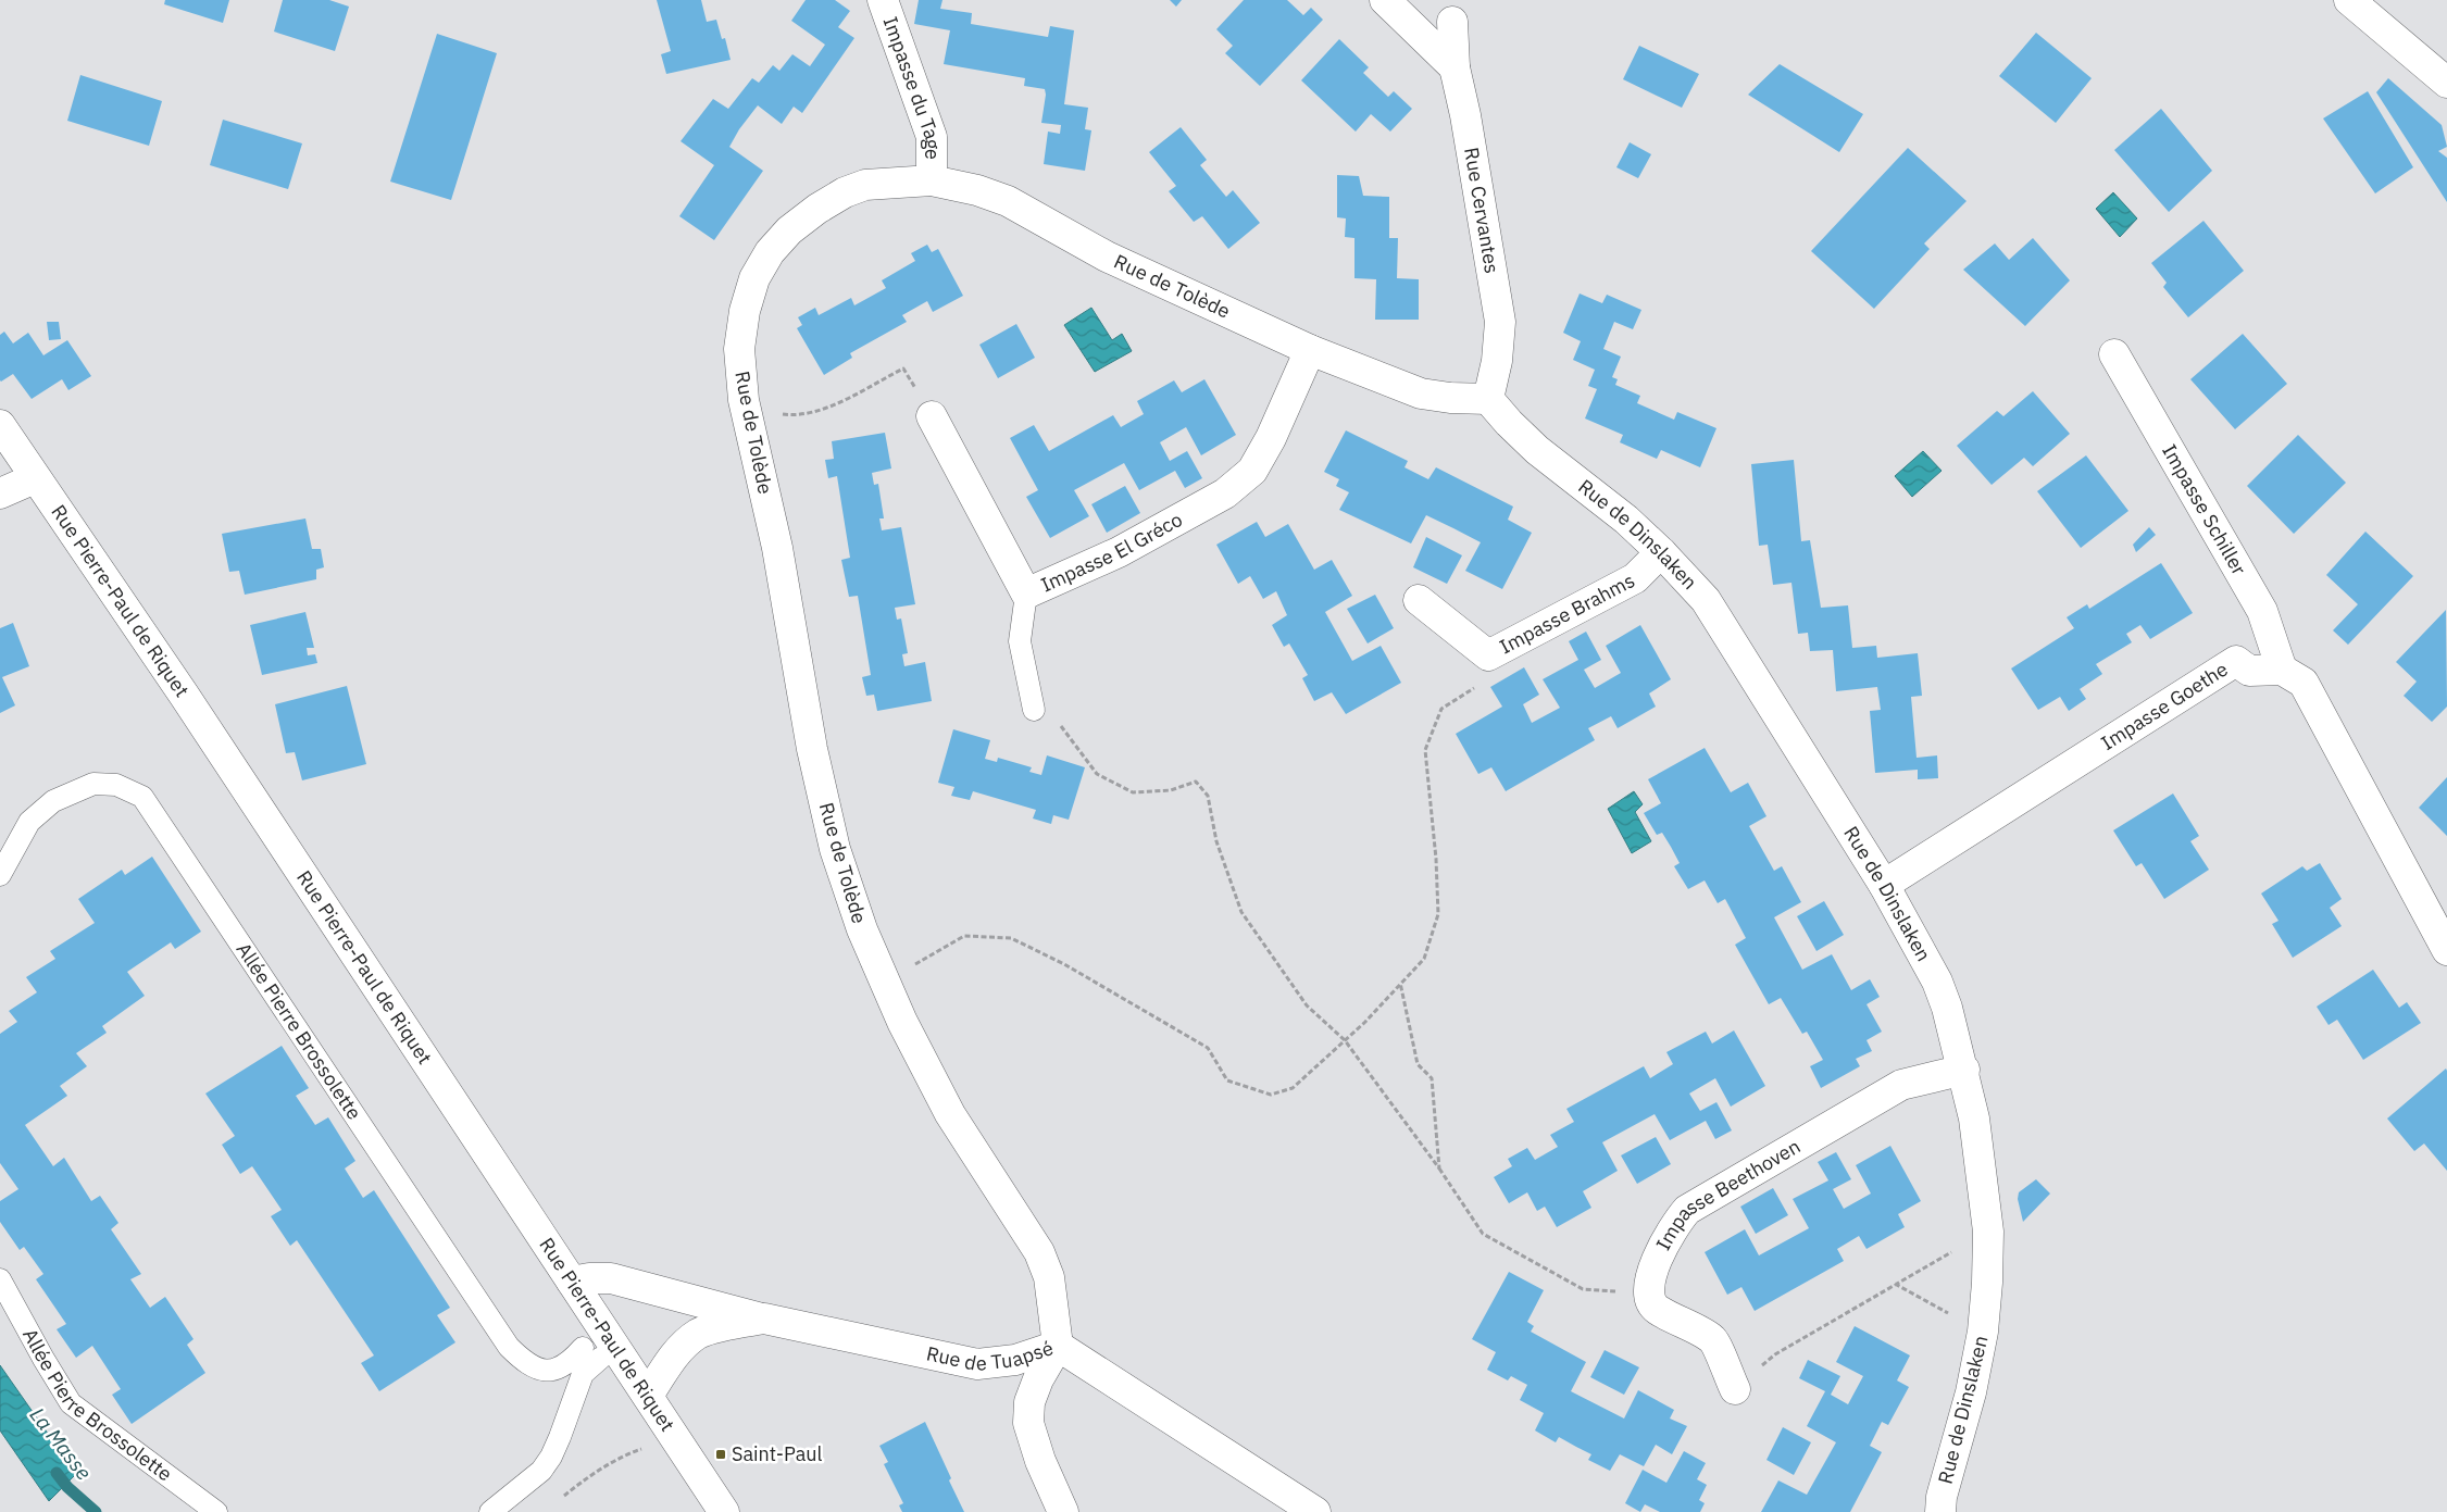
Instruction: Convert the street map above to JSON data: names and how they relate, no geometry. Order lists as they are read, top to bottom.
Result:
{
  "streets": {
    "street": [
      "Impasse du Tage",
      "Rue Cervantes",
      "Rue de Tolède",
      "Impasse Schiller",
      "Rue de Dinslaken",
      "Impasse El Gréco",
      "Rue Pierre-Paul de Riquet",
      "Impasse Brahms",
      "Impasse Goethe",
      "Impasse Beethoven",
      "Rue de Tuapsé"
    ],
    "lane": ["Allée Pierre Brossolette"]
  },
  "crossings": [
    ["Impasse du Tage", "Rue de Tolède"],
    ["Rue Cervantes", "Rue de Tolède"],
    ["Rue Cervantes", "Rue de Dinslaken"],
    ["Rue de Tolède", "Rue de Dinslaken"],
    ["Rue de Tolède", "Impasse El Gréco"],
    ["Rue de Tolède", "Rue de Tuapsé"],
    ["Impasse Schiller", "Impasse Goethe"],
    ["Rue de Dinslaken", "Impasse Brahms"],
    ["Rue de Dinslaken", "Impasse Goethe"],
    ["Rue de Dinslaken", "Impasse Beethoven"],
    ["Rue Pierre-Paul de Riquet", "Rue de Tuapsé"]
  ],
  "water": ["La Masse"],
  "places": {
    "transit": ["Saint-Paul"]
  }
}
